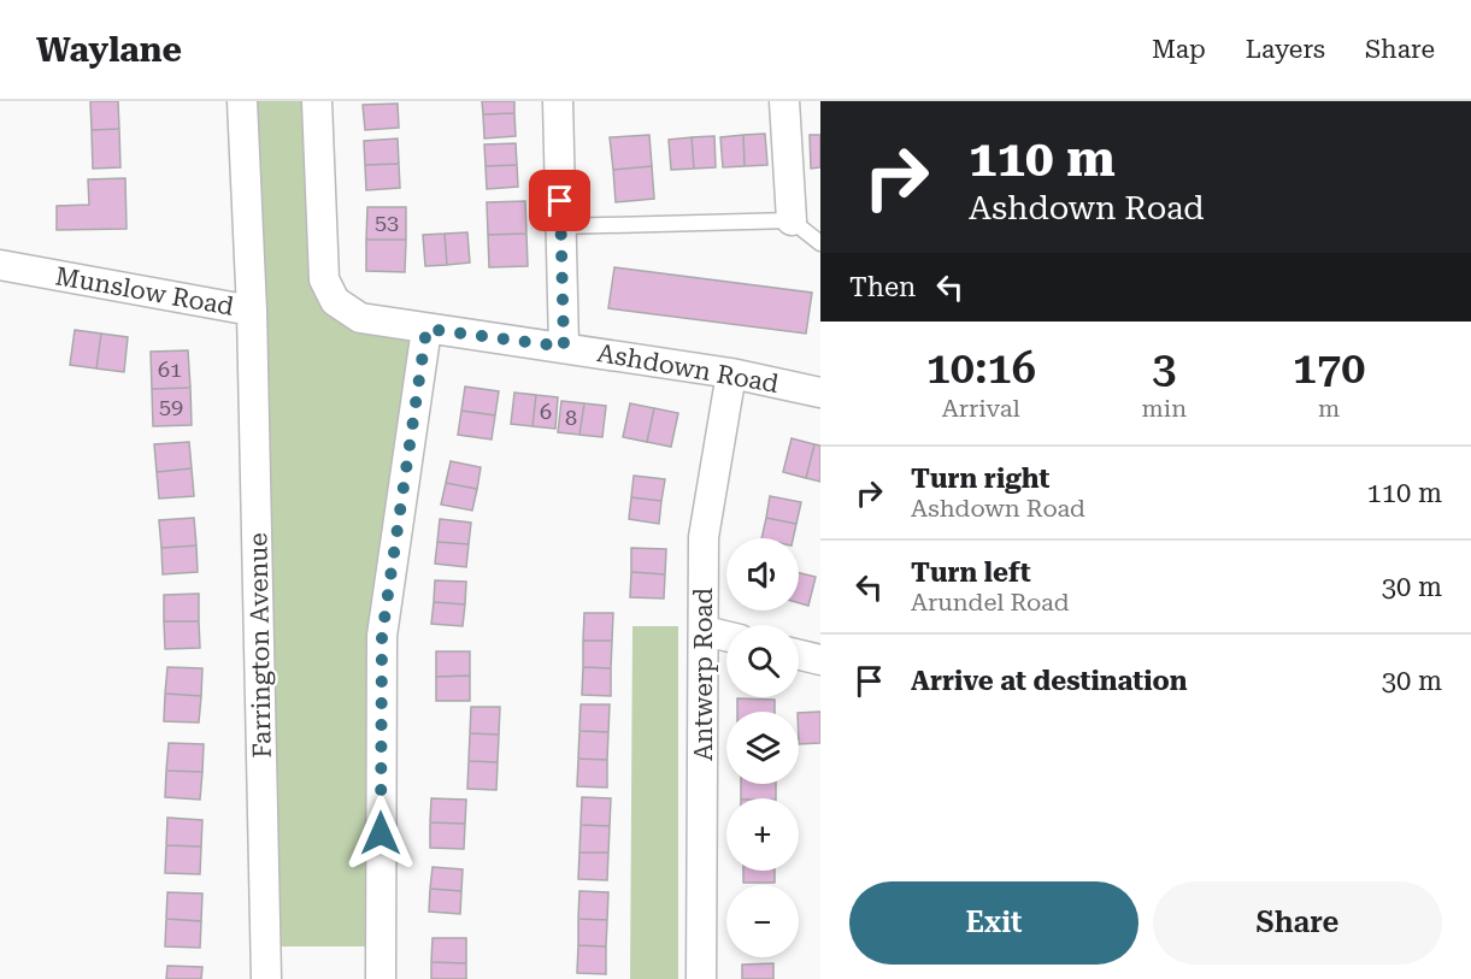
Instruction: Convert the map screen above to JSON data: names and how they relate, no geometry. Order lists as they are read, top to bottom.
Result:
{
  "streets": {
    "street": [
      "Munslow Road",
      "Ashdown Road",
      "Farrington Avenue",
      "Antwerp Road"
    ]
  },
  "crossings": [
    ["Munslow Road", "Farrington Avenue"],
    ["Ashdown Road", "Antwerp Road"]
  ],
  "house_numbers": [
    "53",
    "61",
    "59",
    "6",
    "8"
  ],
  "page": {
    "header": "Waylane",
    "nav": ["Map", "Layers", "Share"],
    "turn": ["110 m", "Ashdown Road"],
    "then": "Then",
    "eta": [
      "10:16",
      "Arrival",
      "3",
      "min",
      "170",
      "m"
    ],
    "list": [
      {
        "name": "Turn right",
        "note": "Ashdown Road",
        "value": "110 m"
      },
      {
        "name": "Turn left",
        "note": "Arundel Road",
        "value": "30 m"
      },
      {
        "name": "Arrive at destination",
        "value": "30 m"
      }
    ],
    "map_buttons": ["+", "−"],
    "buttons": ["Exit", "Share"]
  }
}
